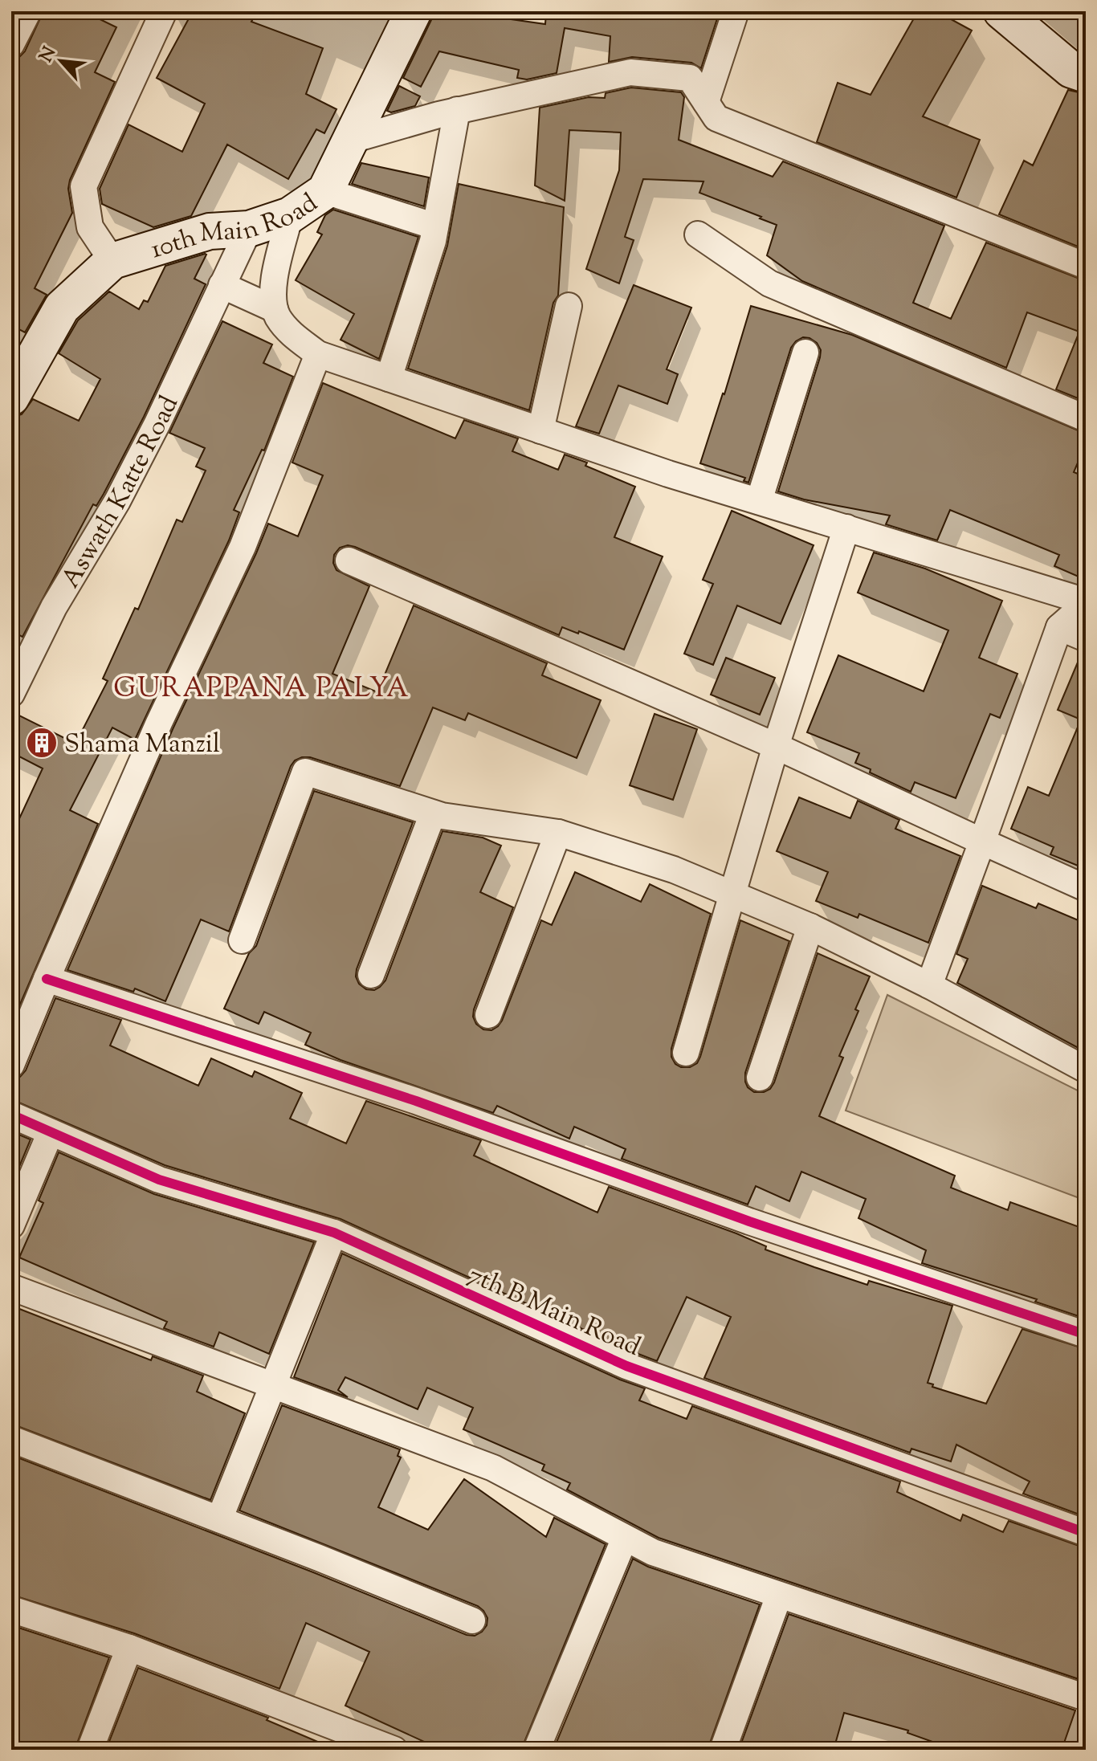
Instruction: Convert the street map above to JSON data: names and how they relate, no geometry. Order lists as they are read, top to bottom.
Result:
{
  "streets": {
    "street": ["10th Main Road", "Aswath Katte Road", "7th B Main Road"]
  },
  "crossings": [
    ["10th Main Road", "Aswath Katte Road"]
  ],
  "districts": ["GURAPPANA PALYA"],
  "places": {
    "building": ["Shama Manzil"]
  },
  "north": "top left"
}
